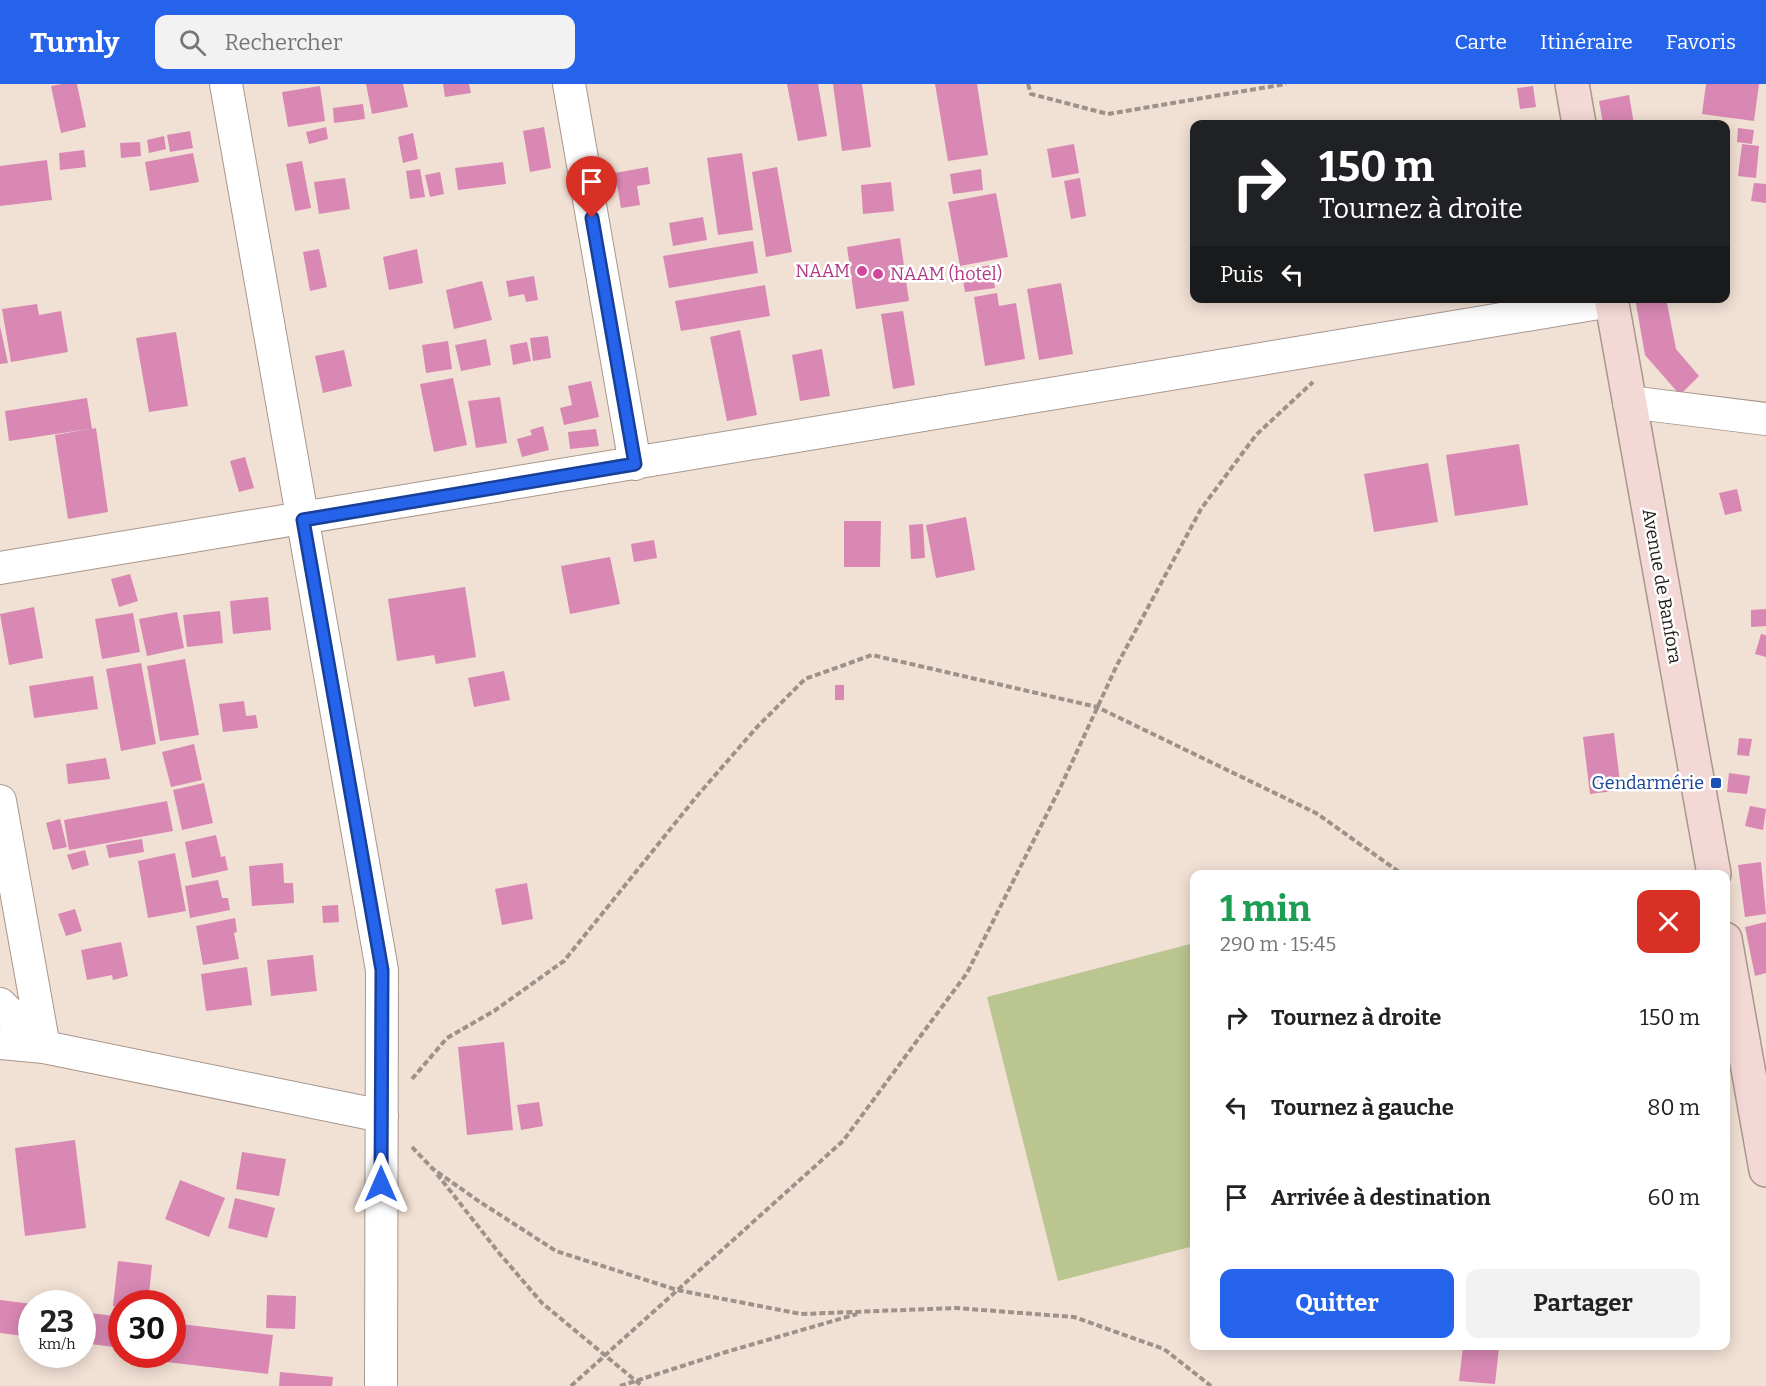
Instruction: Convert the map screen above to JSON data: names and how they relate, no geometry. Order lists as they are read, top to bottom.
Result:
{
  "streets": {
    "main road": ["Avenue de Banfora"]
  },
  "places": {
    "other": ["NAAM", "NAAM (hotel)"],
    "transit": ["Gendarmérie"]
  },
  "page": {
    "header": "Turnly",
    "search": "Rechercher",
    "nav": ["Carte", "Itinéraire", "Favoris"],
    "turn": ["150 m", "Tournez à droite"],
    "then": "Puis",
    "heading": ["1 min", "290 m · 15:45"],
    "list": [
      {
        "name": "Tournez à droite",
        "value": "150 m"
      },
      {
        "name": "Tournez à gauche",
        "value": "80 m"
      },
      {
        "name": "Arrivée à destination",
        "value": "60 m"
      }
    ],
    "buttons": ["Quitter", "Partager"],
    "speed": "23 km/h",
    "limit": "30"
  }
}
